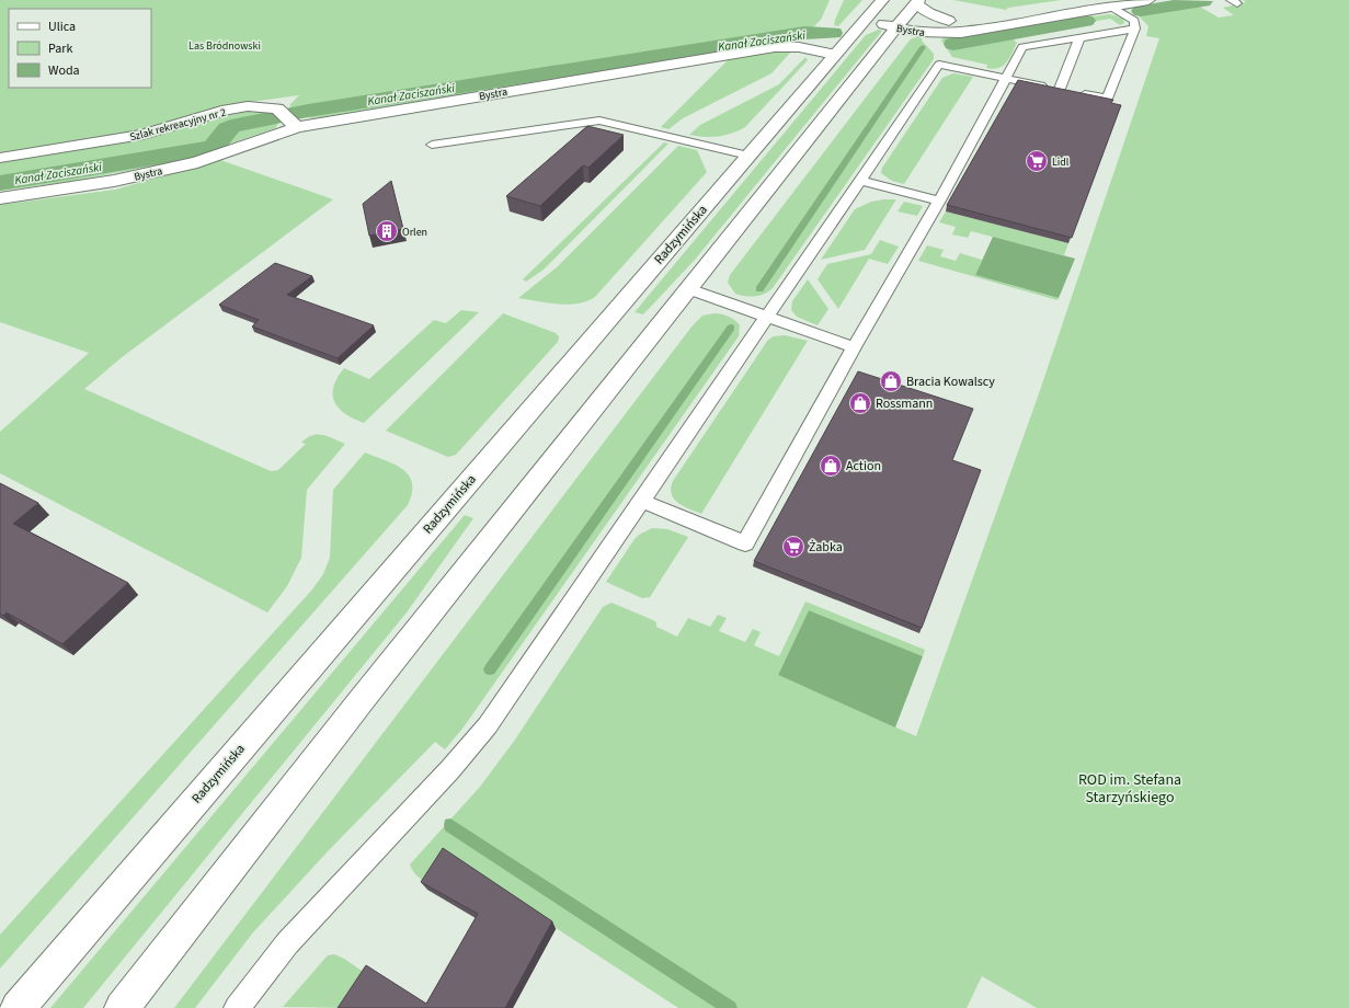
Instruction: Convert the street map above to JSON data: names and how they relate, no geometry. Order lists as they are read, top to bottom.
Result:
{
  "streets": {
    "main road": ["Bystra", "Szlak rekreacyjny nr 2", "Radzymińska"]
  },
  "crossings": [
    ["Bystra", "Szlak rekreacyjny nr 2"],
    ["Bystra", "Radzymińska"]
  ],
  "water": ["Kanał Zaciszański"],
  "parks": ["Las Bródnowski", "ROD im. Stefana Starzyńskiego"],
  "places": {
    "supermarket": ["Lidl", "Żabka"],
    "building": ["Orlen"],
    "shop": ["Bracia Kowalscy", "Rossmann", "Action"]
  },
  "legend": ["Ulica", "Park", "Woda"]
}
